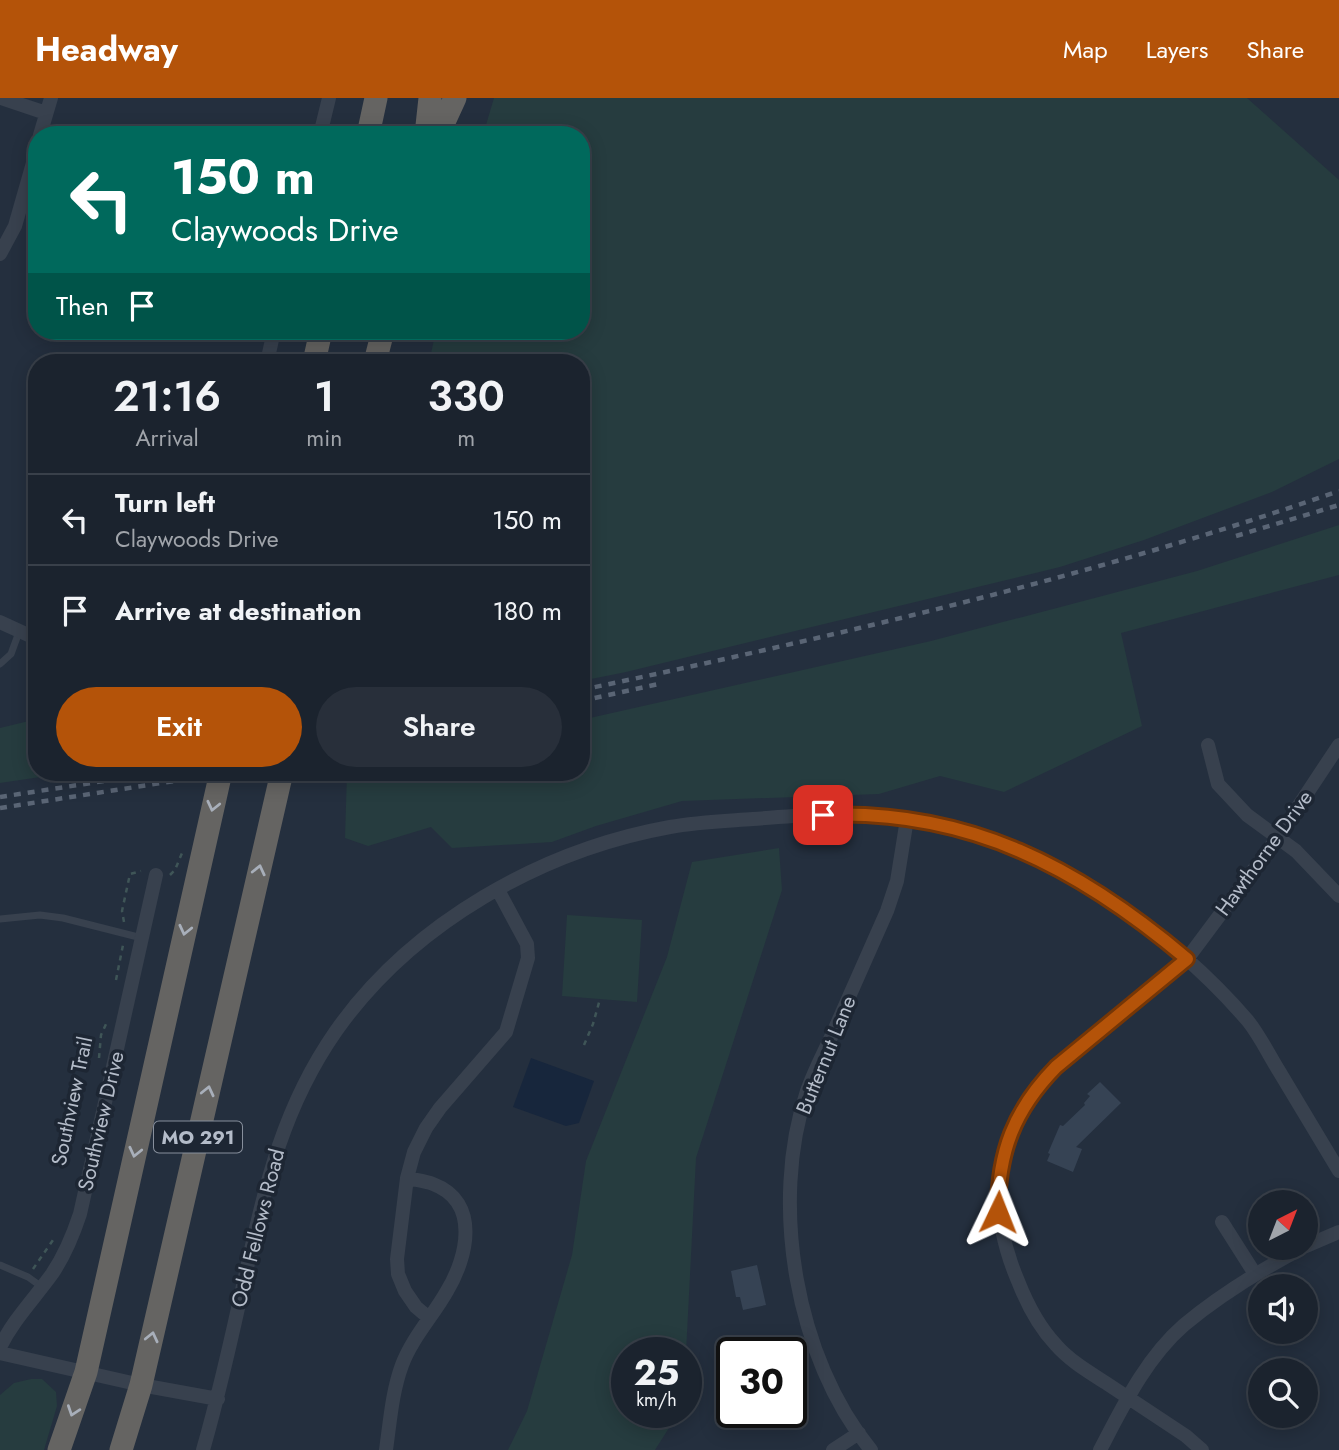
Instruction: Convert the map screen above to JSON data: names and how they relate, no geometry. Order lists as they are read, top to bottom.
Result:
{
  "streets": {
    "highway": ["MO 291"],
    "street": [
      "Hawthorne Drive",
      "Butternut Lane",
      "Southview Drive",
      "Odd Fellows Road"
    ],
    "path": ["Southview Trail"]
  },
  "crossings": [
    ["Hawthorne Drive", "Odd Fellows Road"],
    ["Butternut Lane", "Odd Fellows Road"]
  ],
  "north": "top right",
  "page": {
    "header": "Headway",
    "nav": ["Map", "Layers", "Share"],
    "turn": ["150 m", "Claywoods Drive"],
    "then": "Then",
    "eta": [
      "21:16",
      "Arrival",
      "1",
      "min",
      "330",
      "m"
    ],
    "list": [
      {
        "name": "Turn left",
        "note": "Claywoods Drive",
        "value": "150 m"
      },
      {
        "name": "Arrive at destination",
        "value": "180 m"
      }
    ],
    "buttons": ["Exit", "Share"],
    "speed": "25 km/h",
    "limit": "30"
  }
}
